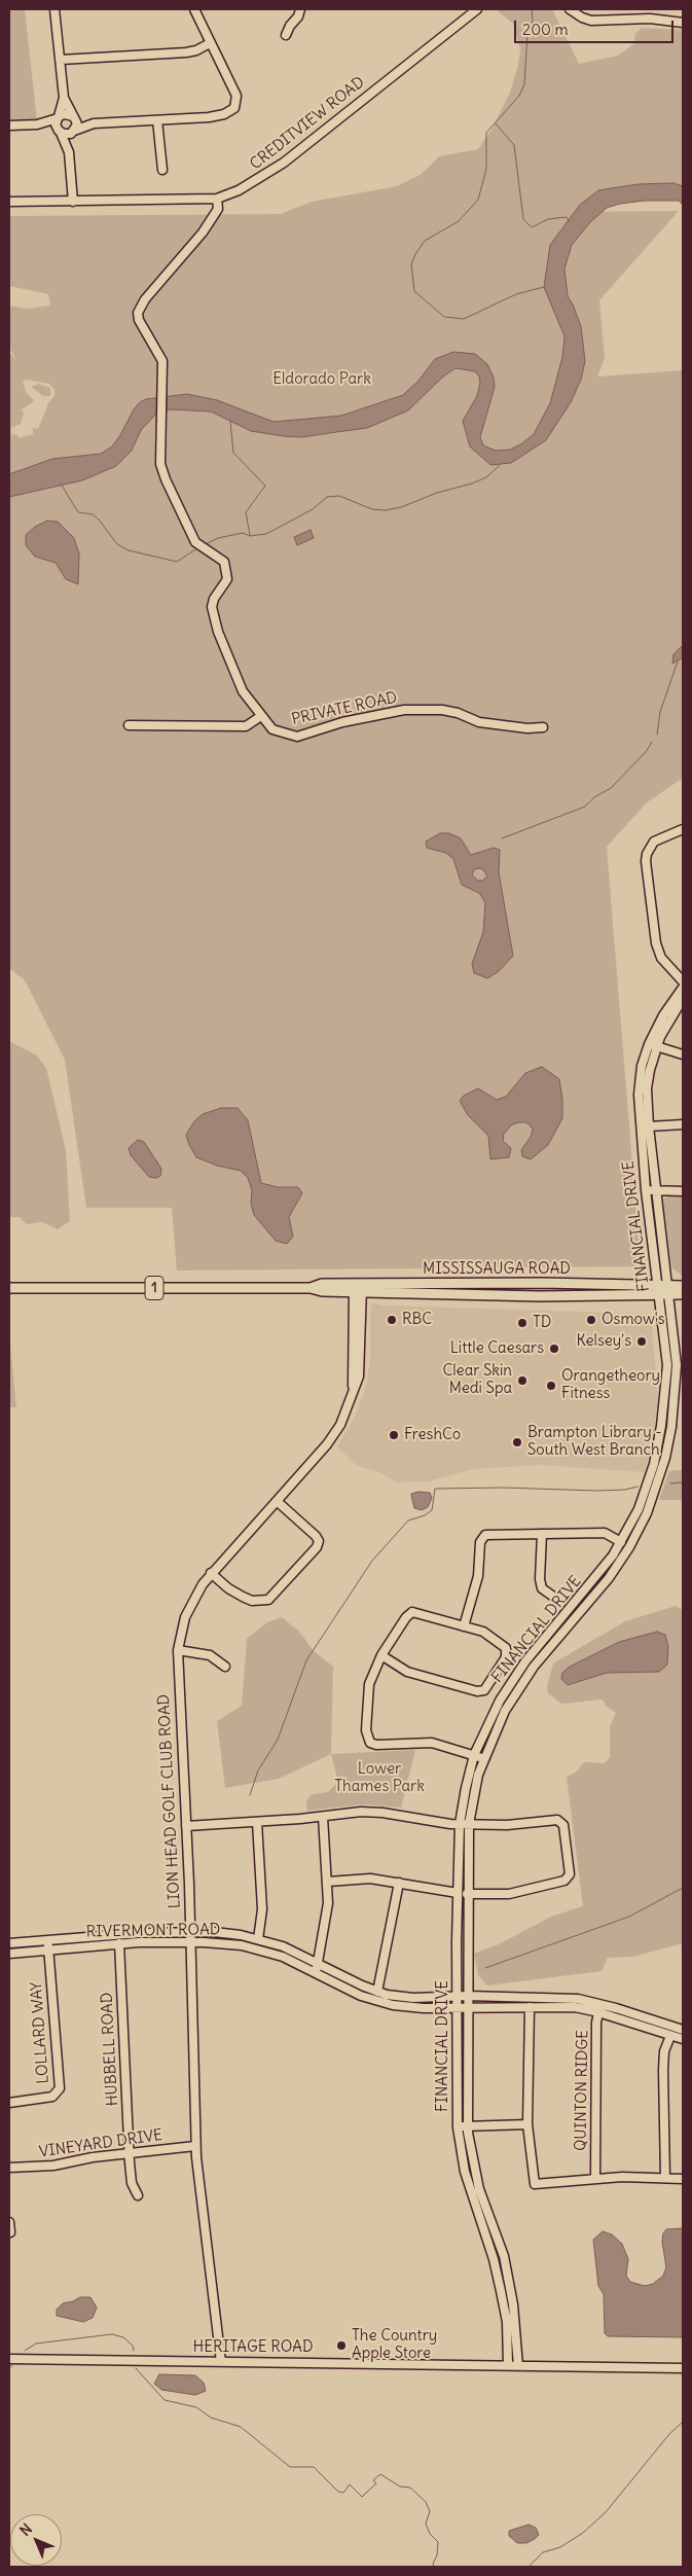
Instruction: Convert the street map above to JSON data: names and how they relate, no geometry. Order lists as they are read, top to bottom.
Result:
{
  "streets": {
    "main road": ["MISSISSAUGA ROAD", "1"],
    "street": [
      "CREDITVIEW ROAD",
      "PRIVATE ROAD",
      "FINANCIAL DRIVE",
      "LION HEAD GOLF CLUB ROAD",
      "RIVERMONT ROAD",
      "LOLLARD WAY",
      "HUBBELL ROAD",
      "QUINTON RIDGE",
      "VINEYARD DRIVE",
      "HERITAGE ROAD"
    ]
  },
  "crossings": [
    ["CREDITVIEW ROAD", "PRIVATE ROAD"],
    ["FINANCIAL DRIVE", "MISSISSAUGA ROAD"],
    ["FINANCIAL DRIVE", "RIVERMONT ROAD"],
    ["FINANCIAL DRIVE", "HERITAGE ROAD"],
    ["MISSISSAUGA ROAD", "LION HEAD GOLF CLUB ROAD"],
    ["LION HEAD GOLF CLUB ROAD", "RIVERMONT ROAD"],
    ["LION HEAD GOLF CLUB ROAD", "VINEYARD DRIVE"],
    ["LION HEAD GOLF CLUB ROAD", "HERITAGE ROAD"],
    ["RIVERMONT ROAD", "LOLLARD WAY"],
    ["RIVERMONT ROAD", "HUBBELL ROAD"],
    ["RIVERMONT ROAD", "QUINTON RIDGE"],
    ["HUBBELL ROAD", "VINEYARD DRIVE"]
  ],
  "parks": ["Eldorado Park", "Lower Thames Park"],
  "places": [
    "RBC",
    "Osmow's",
    "TD",
    "Kelsey's",
    "Little Caesars",
    "Clear Skin Medi Spa",
    "Orangetheory Fitness",
    "FreshCo",
    "Brampton Library - South West Branch",
    "The Country Apple Store"
  ],
  "scale_bar": "200 m",
  "north": "top left"
}
